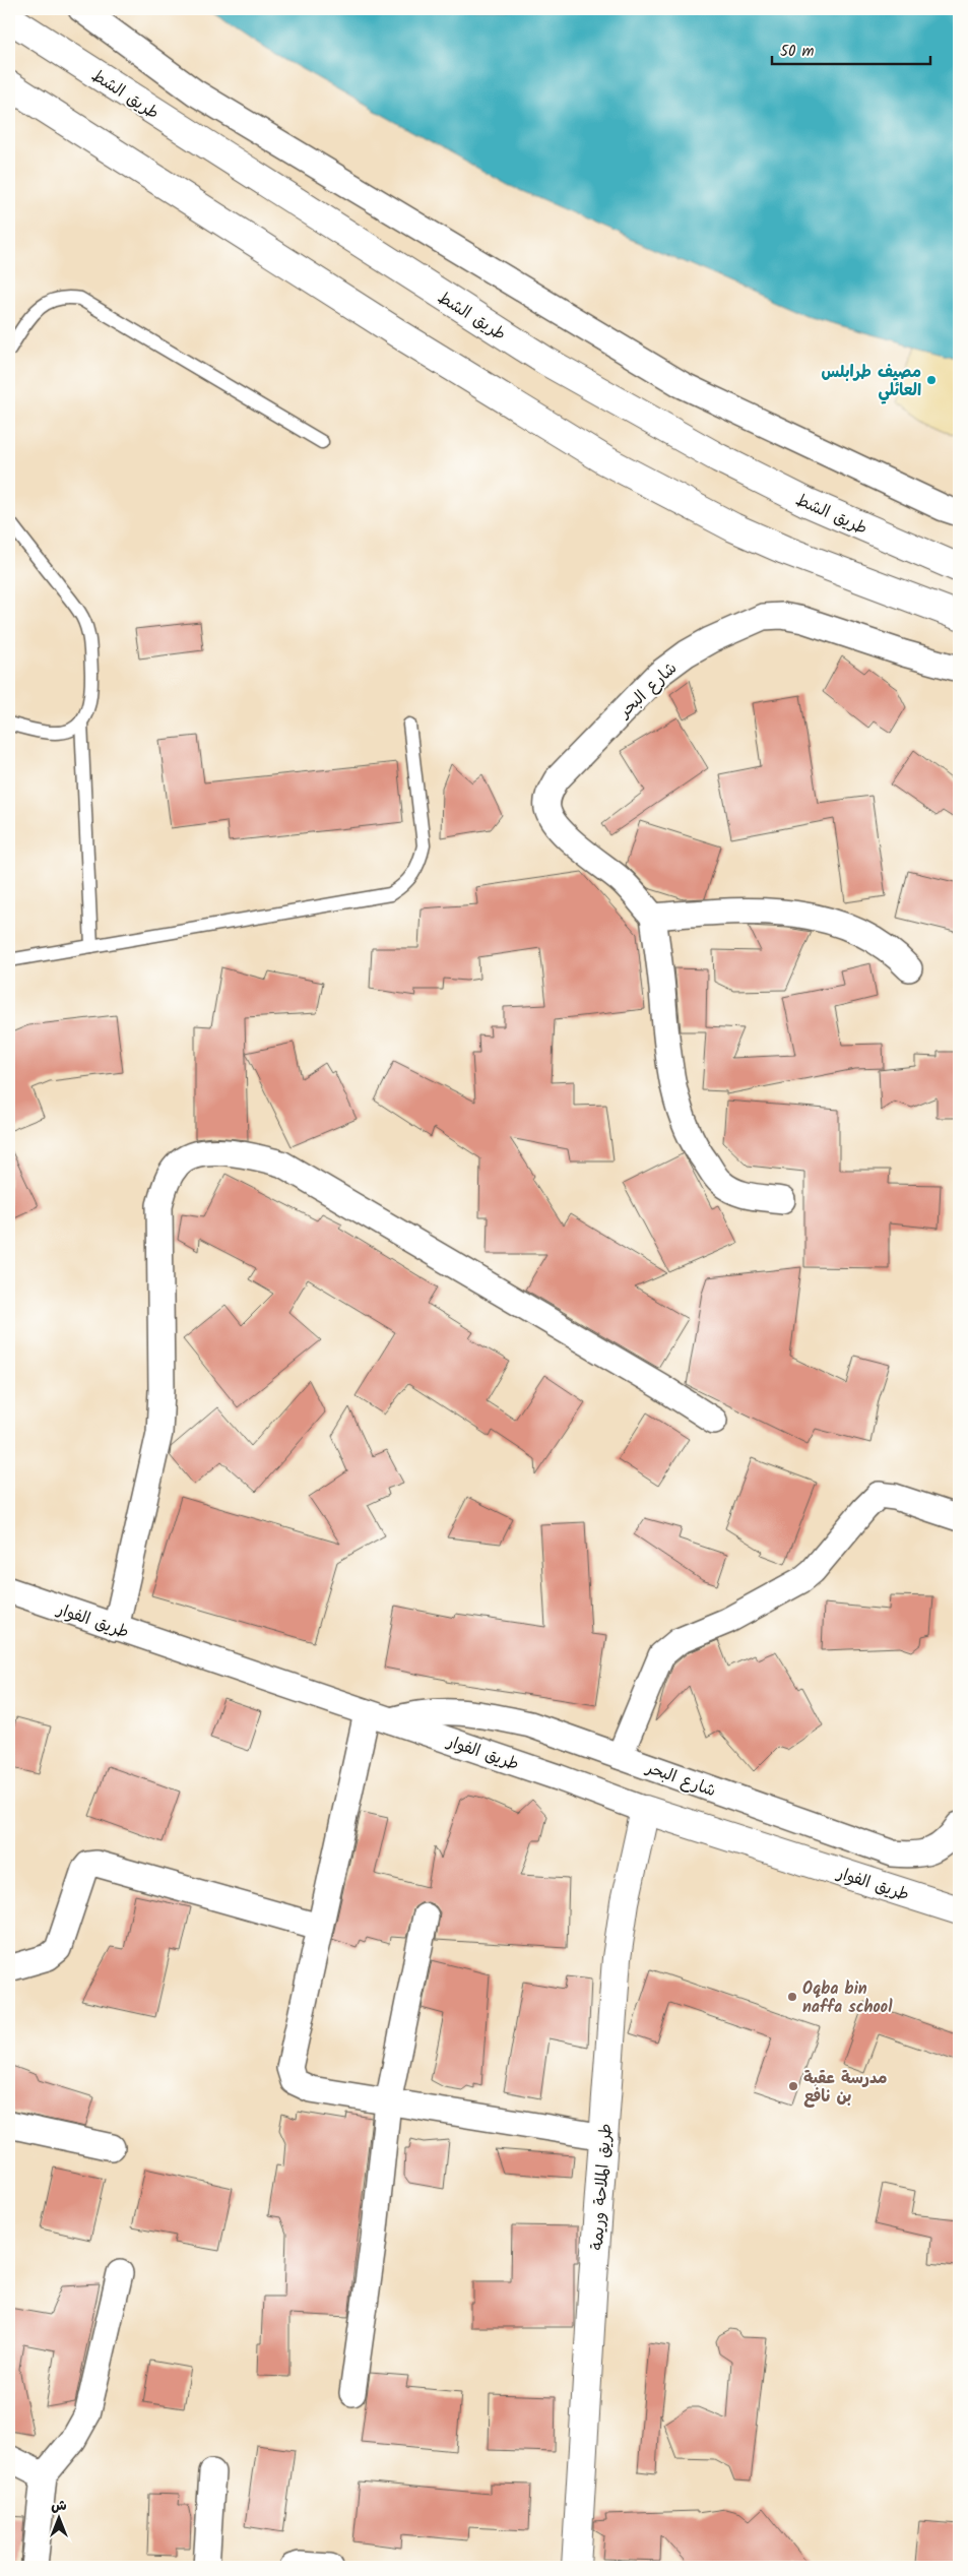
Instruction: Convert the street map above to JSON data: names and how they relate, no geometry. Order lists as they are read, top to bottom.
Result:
{
  "streets": {
    "main road": ["طريق الشط", "طريق الفوار", "طريق الملاحة وريمة"],
    "street": ["شارع البحر"]
  },
  "crossings": [
    ["شارع البحر", "طريق الفوار"],
    ["طريق الفوار", "طريق الملاحة وريمة"]
  ],
  "places": ["مصيف طرابلس العائلي", "Oqba bin naffa school", "مدرسة عقبة بن نافع"],
  "scale_bar": "50 m",
  "north": "top"
}
